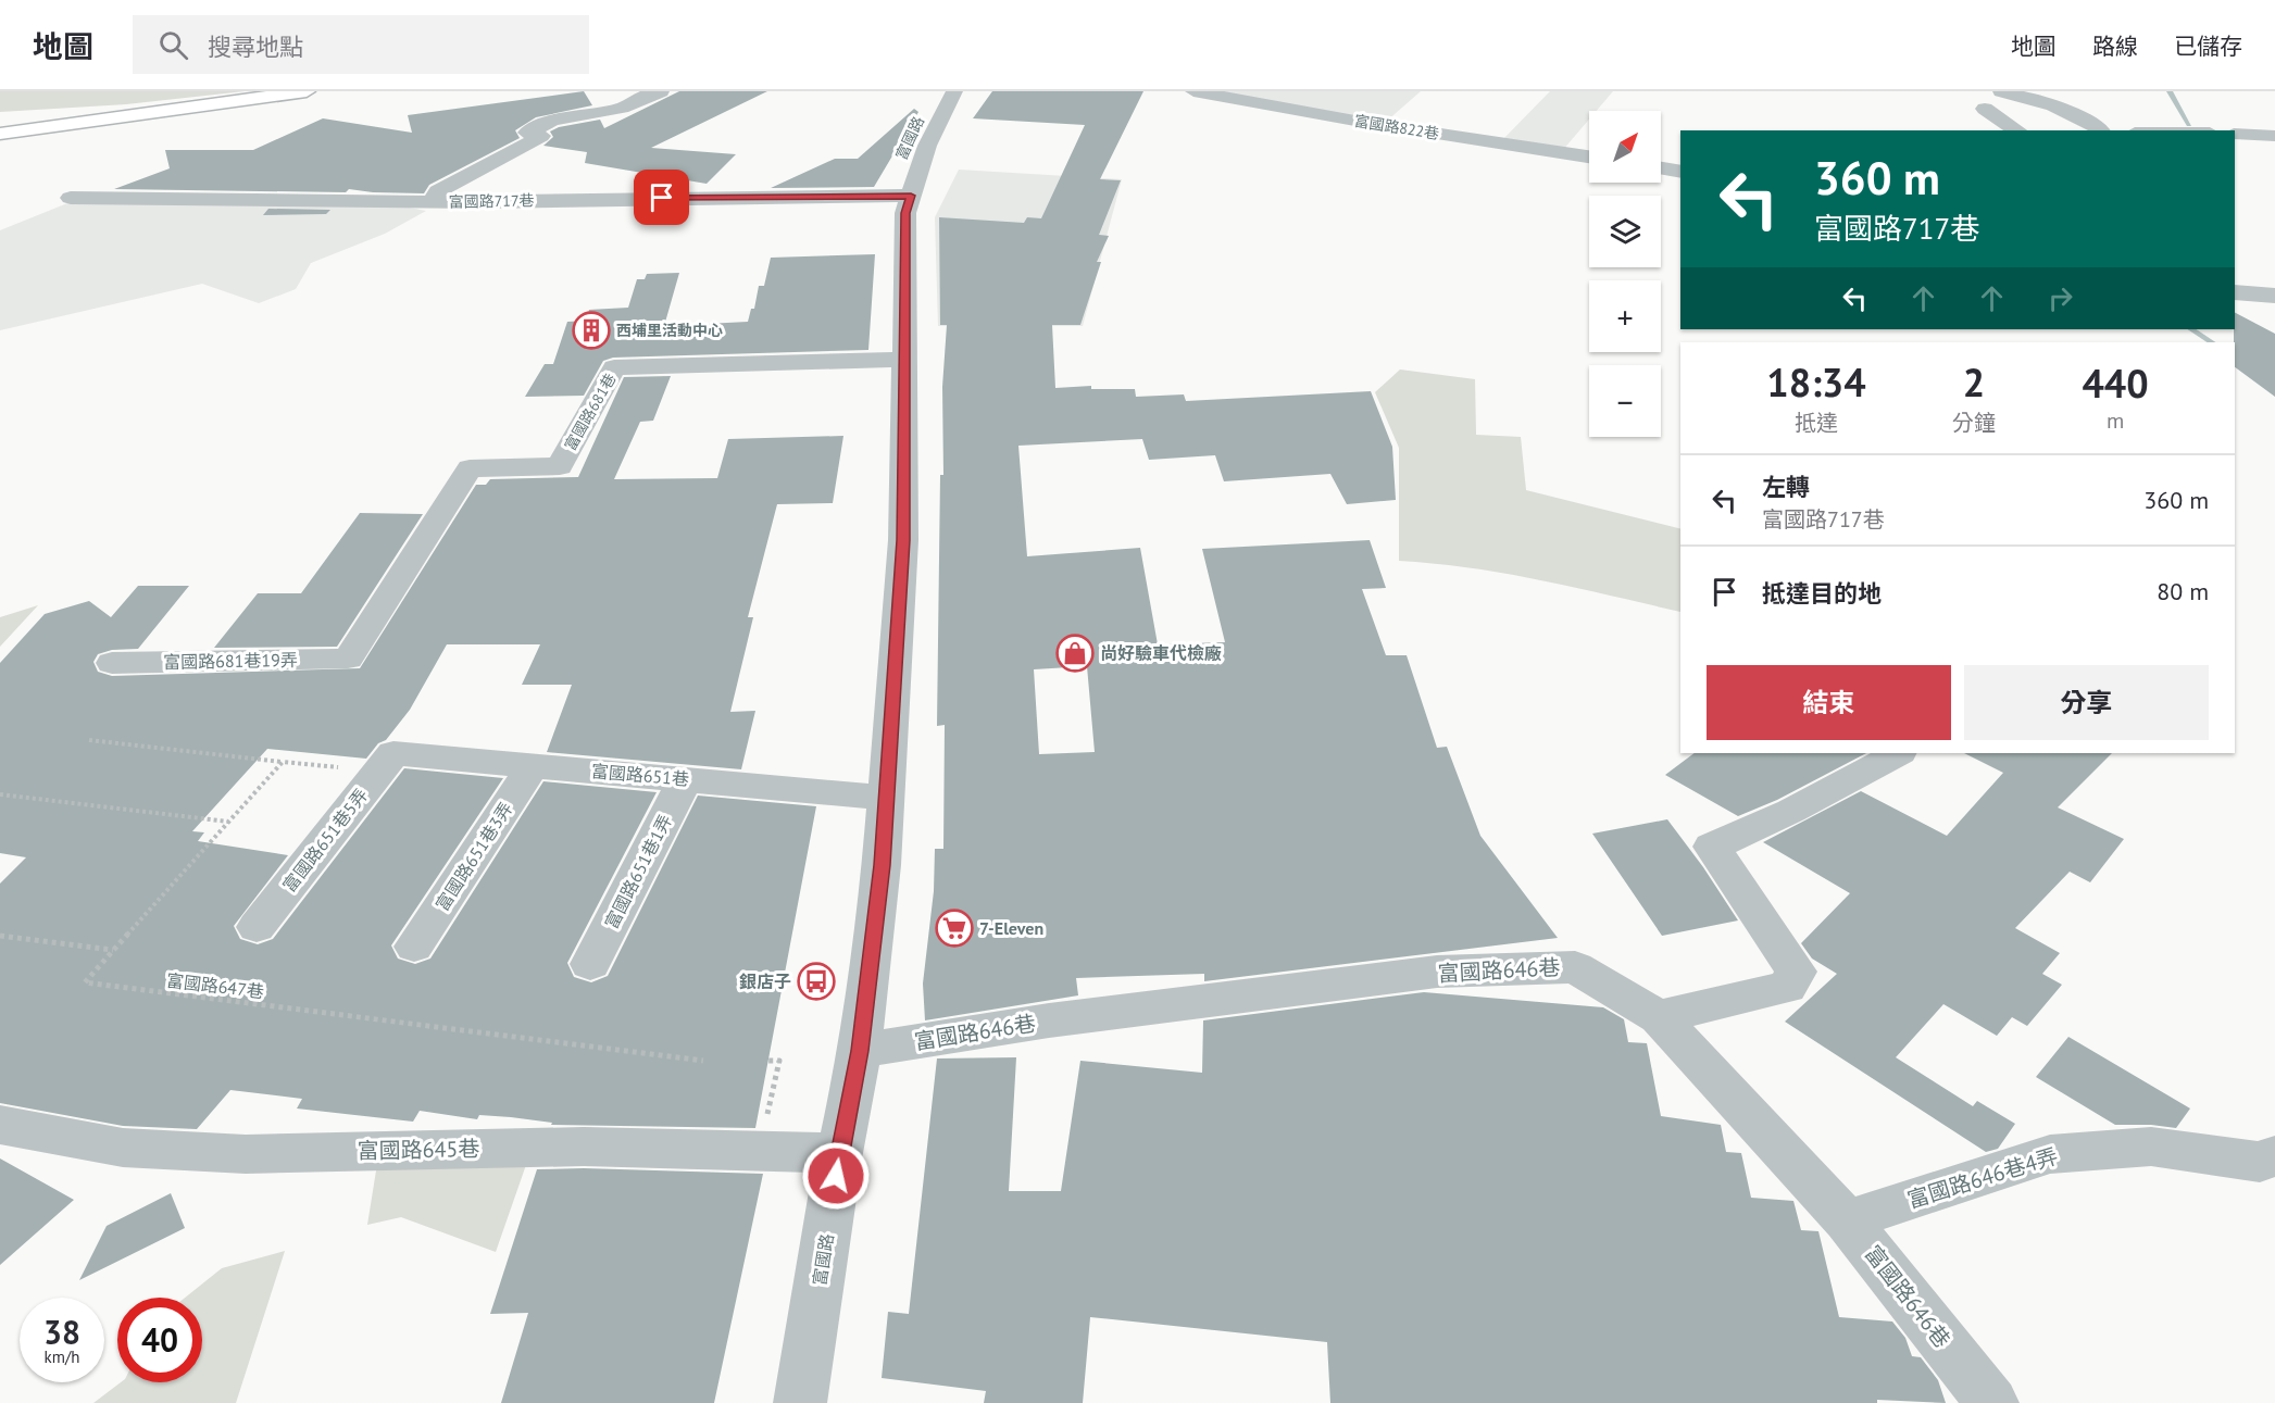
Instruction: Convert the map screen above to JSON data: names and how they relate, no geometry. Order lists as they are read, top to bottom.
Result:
{
  "streets": {
    "street": [
      "富國路822巷",
      "富國路",
      "富國路717巷",
      "富國路681巷",
      "富國路681巷19弄",
      "富國路651巷",
      "富國路651巷5弄",
      "富國路651巷3弄",
      "富國路651巷1弄",
      "富國路646巷",
      "富國路645巷",
      "富國路646巷4弄"
    ],
    "path": ["富國路647巷"]
  },
  "crossings": [
    ["富國路", "富國路717巷"],
    ["富國路", "富國路681巷"],
    ["富國路", "富國路651巷"],
    ["富國路", "富國路646巷"],
    ["富國路", "富國路645巷"],
    ["富國路681巷", "富國路681巷19弄"],
    ["富國路651巷", "富國路651巷5弄"],
    ["富國路651巷", "富國路651巷3弄"],
    ["富國路651巷", "富國路651巷1弄"],
    ["富國路646巷", "富國路646巷4弄"]
  ],
  "places": {
    "building": ["西埔里活動中心"],
    "shop": ["尚好驗車代檢廠"],
    "supermarket": ["7-Eleven"],
    "bus stop": ["銀店子"]
  },
  "north": "top right",
  "page": {
    "header": "地圖",
    "search": "搜尋地點",
    "nav": ["地圖", "路線", "已儲存"],
    "map_buttons": ["+", "−"],
    "turn": ["360 m", "富國路717巷"],
    "eta": [
      "18:34",
      "抵達",
      "2",
      "分鐘",
      "440",
      "m"
    ],
    "list": [
      {
        "name": "左轉",
        "note": "富國路717巷",
        "value": "360 m"
      },
      {
        "name": "抵達目的地",
        "value": "80 m"
      }
    ],
    "buttons": ["結束", "分享"],
    "speed": "38 km/h",
    "limit": "40"
  }
}
